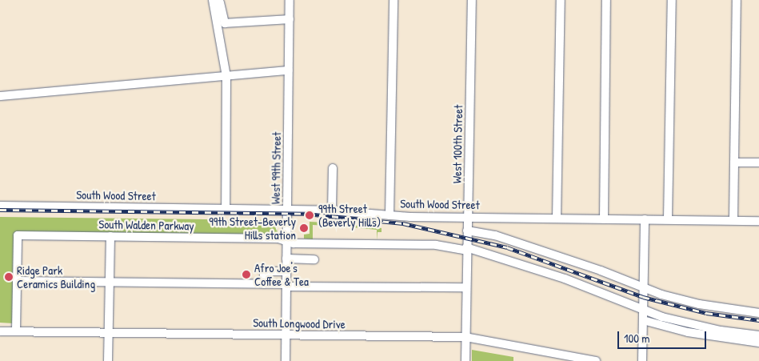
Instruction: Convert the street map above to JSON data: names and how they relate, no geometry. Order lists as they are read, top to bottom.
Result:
{
  "streets": {
    "street": [
      "West 100th Street",
      "West 99th Street",
      "South Wood Street",
      "South Walden Parkway",
      "South Longwood Drive"
    ]
  },
  "crossings": [
    ["West 100th Street", "South Wood Street"],
    ["West 100th Street", "South Walden Parkway"],
    ["West 100th Street", "South Longwood Drive"],
    ["West 99th Street", "South Wood Street"],
    ["West 99th Street", "South Walden Parkway"],
    ["West 99th Street", "South Longwood Drive"]
  ],
  "places": [
    "99th Street (Beverly Hills)",
    "99th Street–Beverly Hills station",
    "Afro Joe's Coffee & Tea",
    "Ridge Park Ceramics Building"
  ],
  "scale_bar": "100 m"
}
